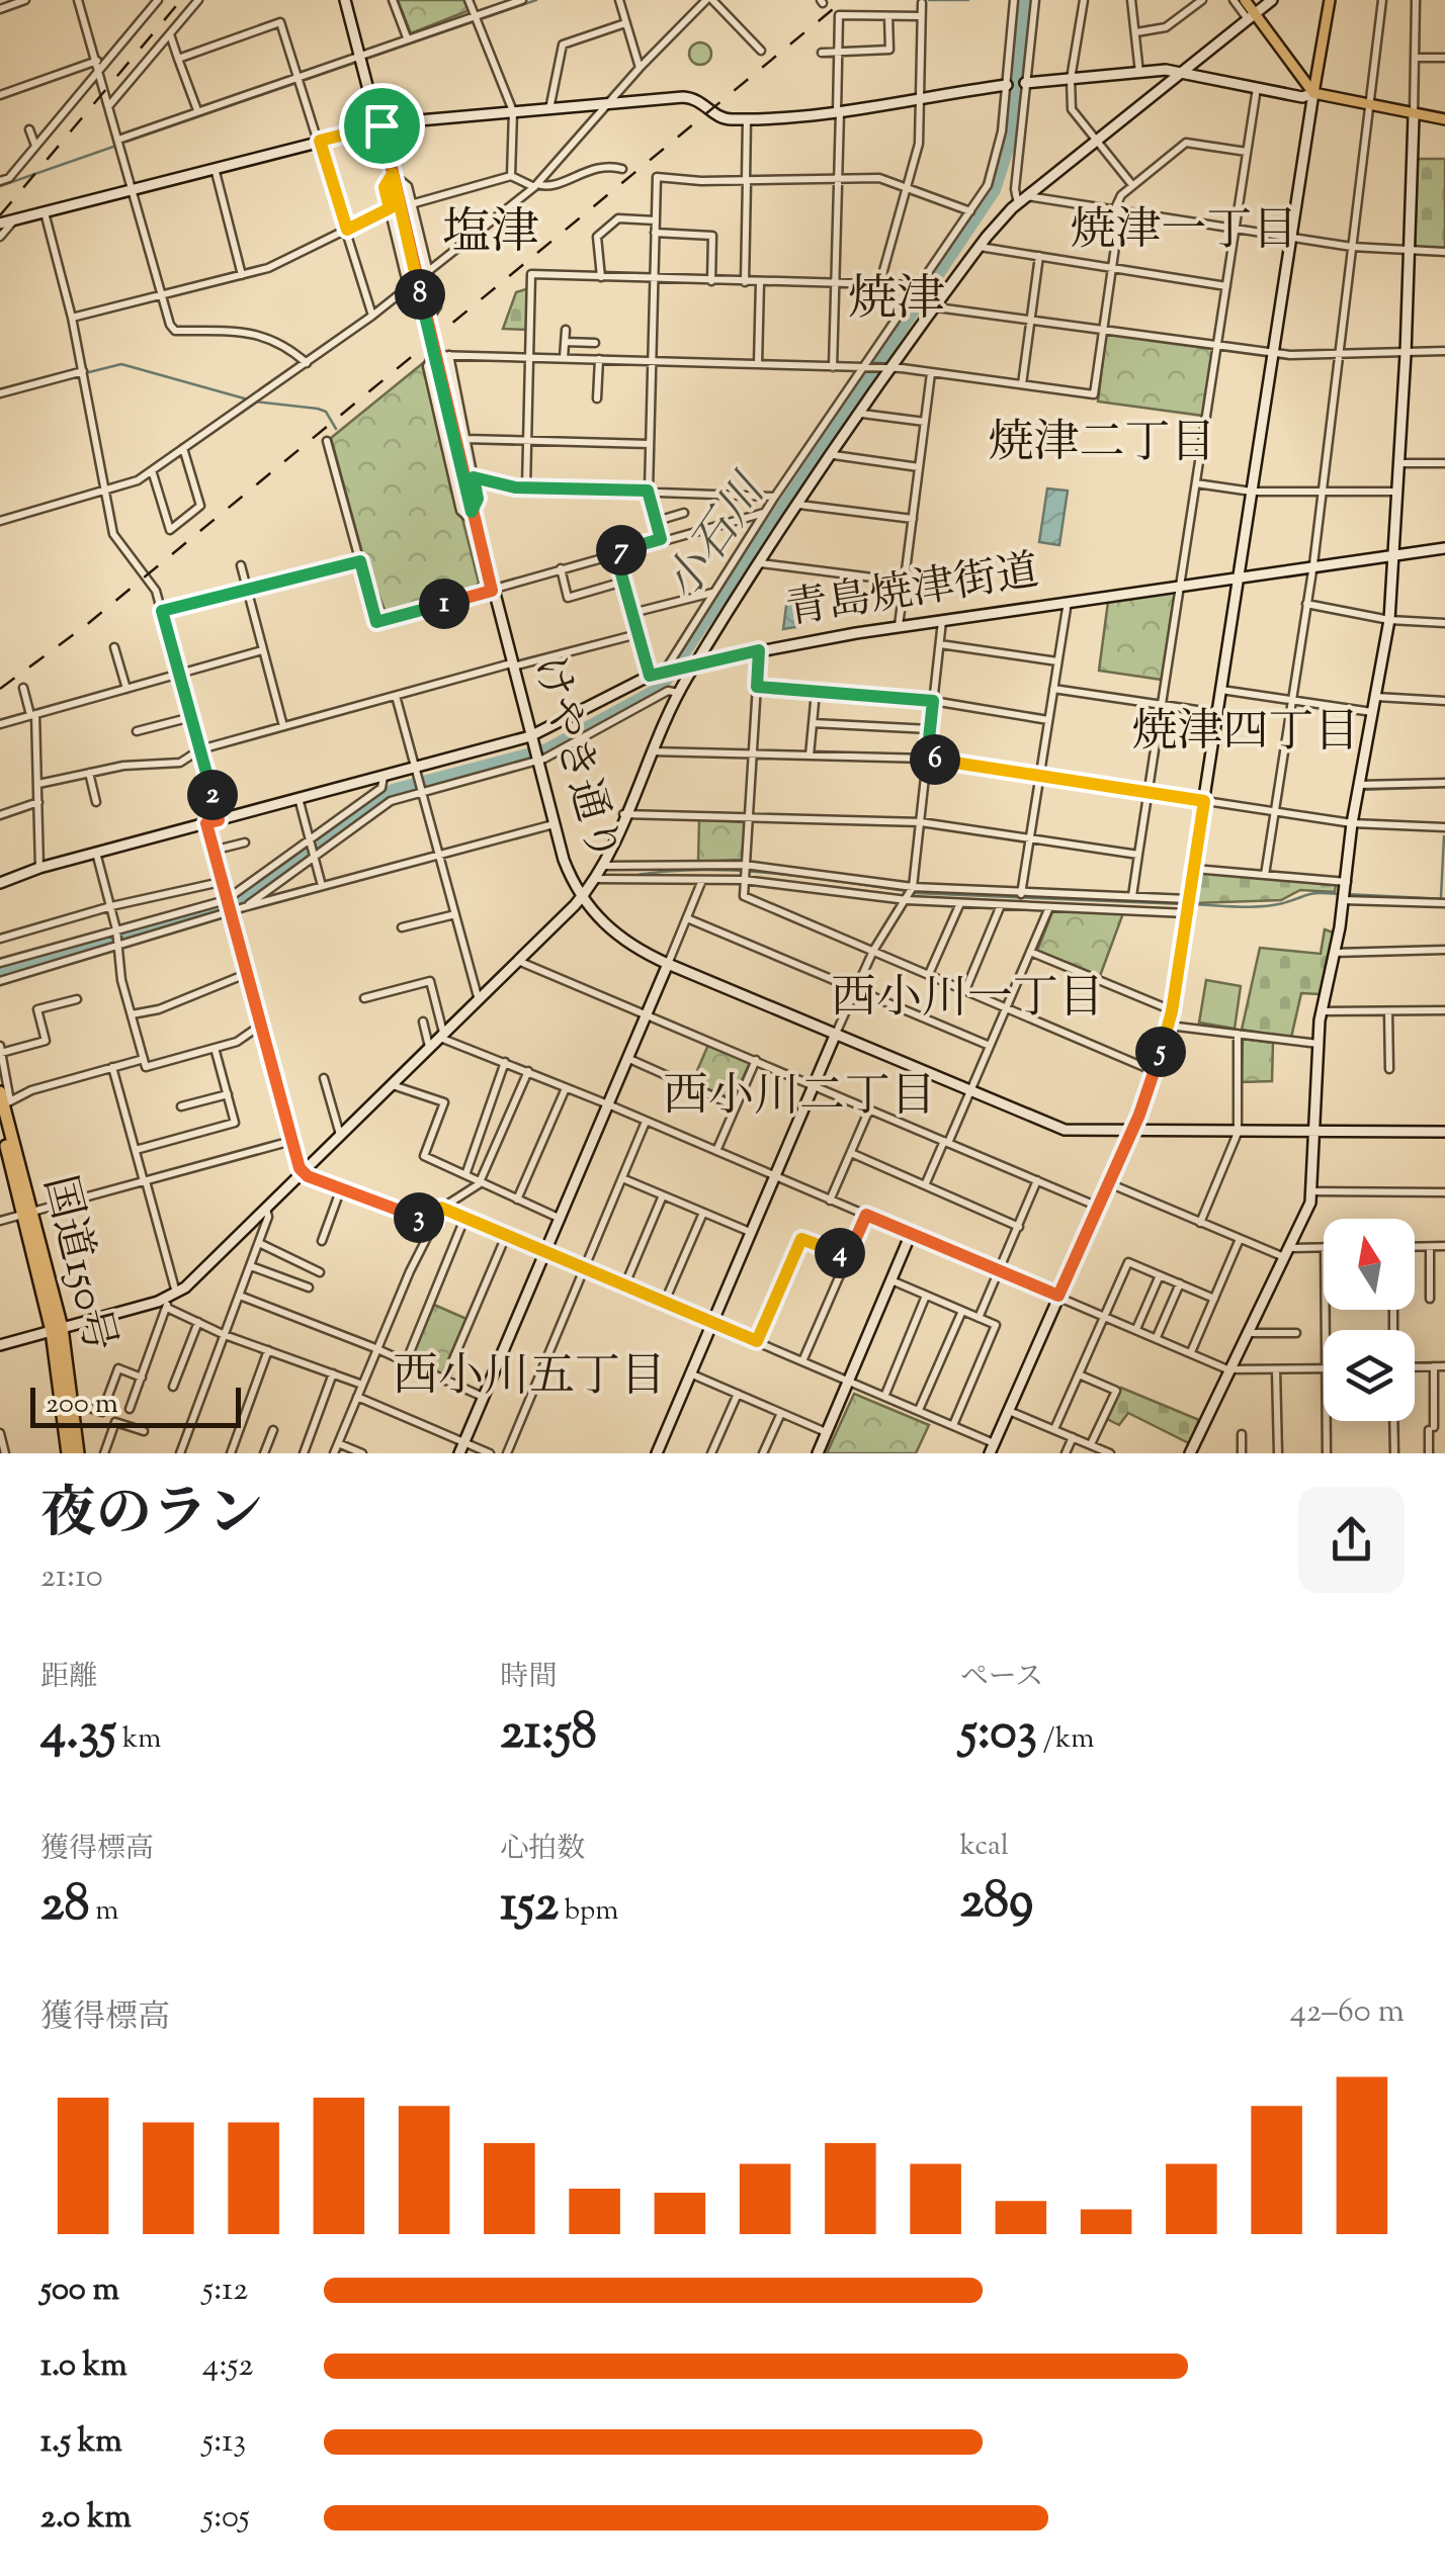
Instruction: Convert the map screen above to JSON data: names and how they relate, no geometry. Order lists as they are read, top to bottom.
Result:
{
  "streets": {
    "highway": ["国道150号"],
    "street": ["青島焼津街道", "けやき通り"]
  },
  "crossings": [
    ["青島焼津街道", "けやき通り"]
  ],
  "districts": [
    "焼津一丁目",
    "塩津",
    "焼津",
    "焼津二丁目",
    "焼津四丁目",
    "西小川一丁目",
    "西小川二丁目",
    "西小川五丁目"
  ],
  "water": ["小石川"],
  "scale_bar": "200 m",
  "north": "top",
  "page": {
    "pins": [
      "8",
      "7",
      "1",
      "6",
      "2",
      "5",
      "3",
      "4"
    ],
    "scale": "200 m",
    "heading": ["夜のラン", "21:10"],
    "stats": [
      ["距離", "4.35 km"],
      ["時間", "21:58"],
      ["ペース", "5:03 /km"],
      ["獲得標高", "28 m"],
      ["心拍数", "152 bpm"],
      ["kcal", "289"]
    ],
    "chart": ["獲得標高", "42–60 m"],
    "list": [
      {
        "name": "500 m",
        "note": "5:12"
      },
      {
        "name": "1.0 km",
        "note": "4:52"
      },
      {
        "name": "1.5 km",
        "note": "5:13"
      },
      {
        "name": "2.0 km",
        "note": "5:05"
      }
    ]
  }
}
